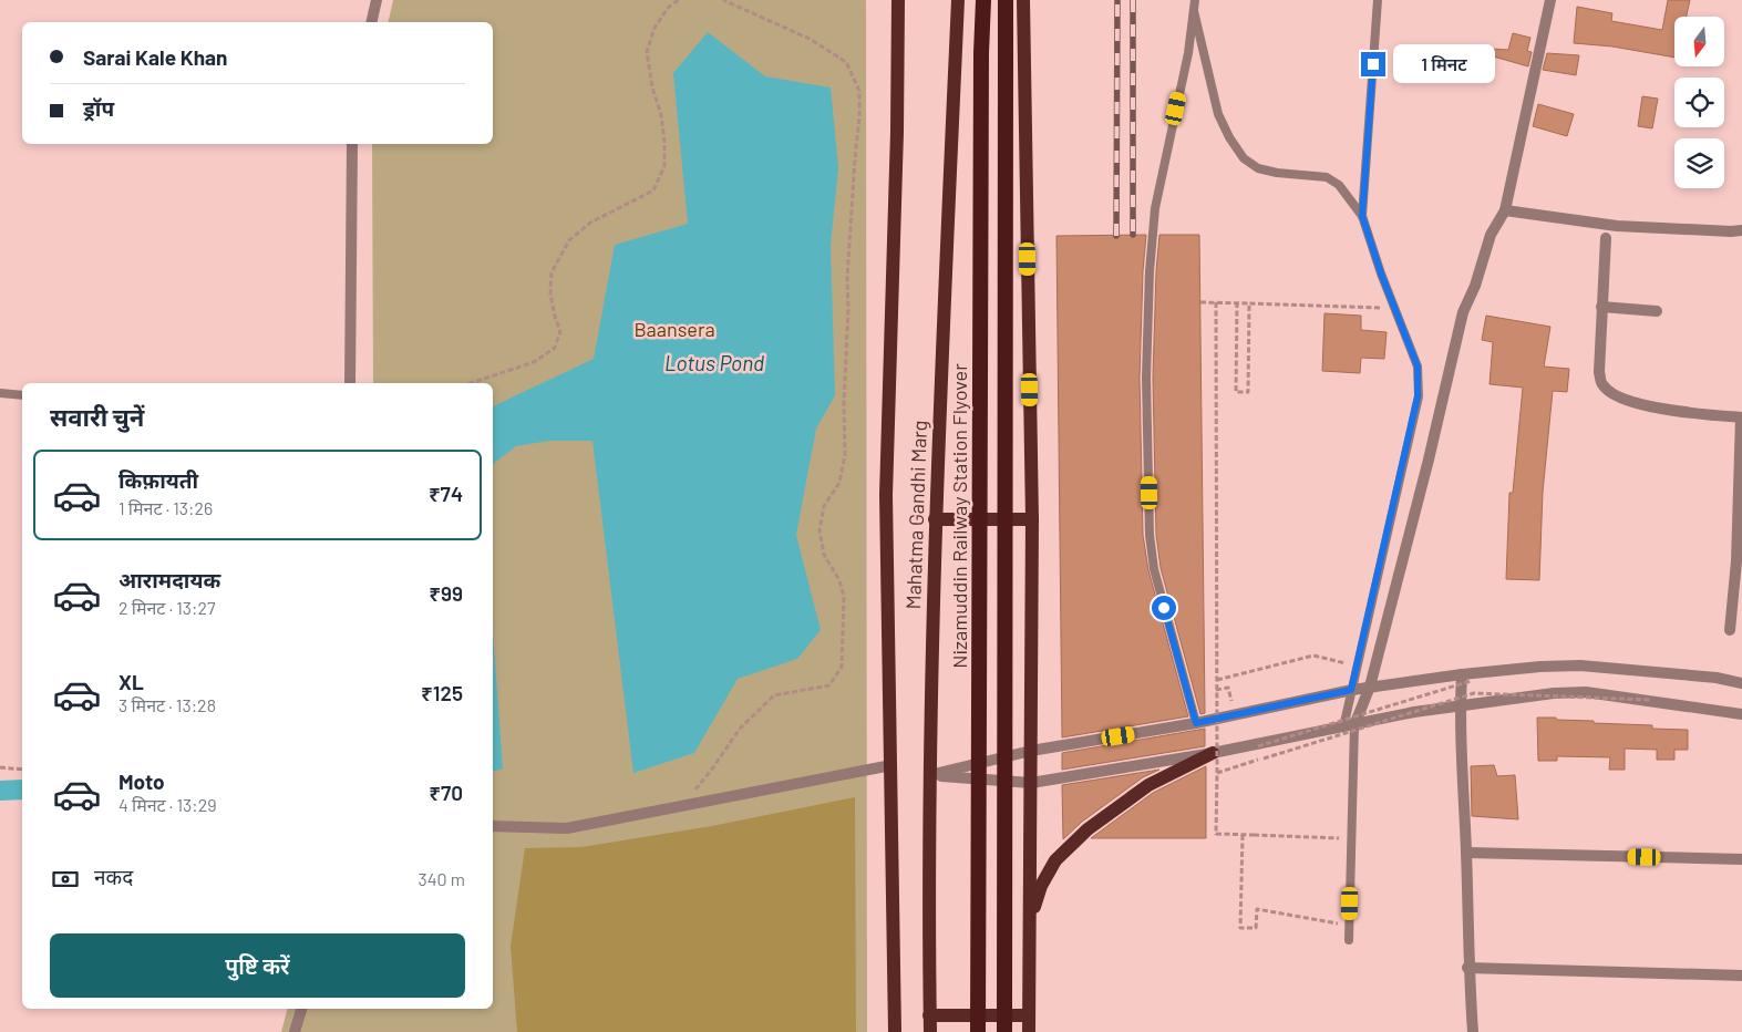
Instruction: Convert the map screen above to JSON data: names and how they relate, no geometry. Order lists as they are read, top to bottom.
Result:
{
  "streets": {
    "highway": ["Nizamuddin Railway Station Flyover"],
    "main road": ["Mahatma Gandhi Marg"]
  },
  "water": ["Lotus Pond"],
  "parks": ["Baansera"],
  "north": "bottom",
  "page": {
    "banner": ["Sarai Kale Khan", "ड्रॉप"],
    "bubble": "1 मिनट",
    "heading": "सवारी चुनें",
    "list": [
      {
        "name": "किफ़ायती",
        "note": "1 मिनट · 13:26",
        "value": "₹74"
      },
      {
        "name": "आरामदायक",
        "note": "2 मिनट · 13:27",
        "value": "₹99"
      },
      {
        "name": "XL",
        "note": "3 मिनट · 13:28",
        "value": "₹125"
      },
      {
        "name": "Moto",
        "note": "4 मिनट · 13:29",
        "value": "₹70"
      }
    ],
    "pay": ["नकद", "340 m"],
    "buttons": "पुष्टि करें"
  }
}
